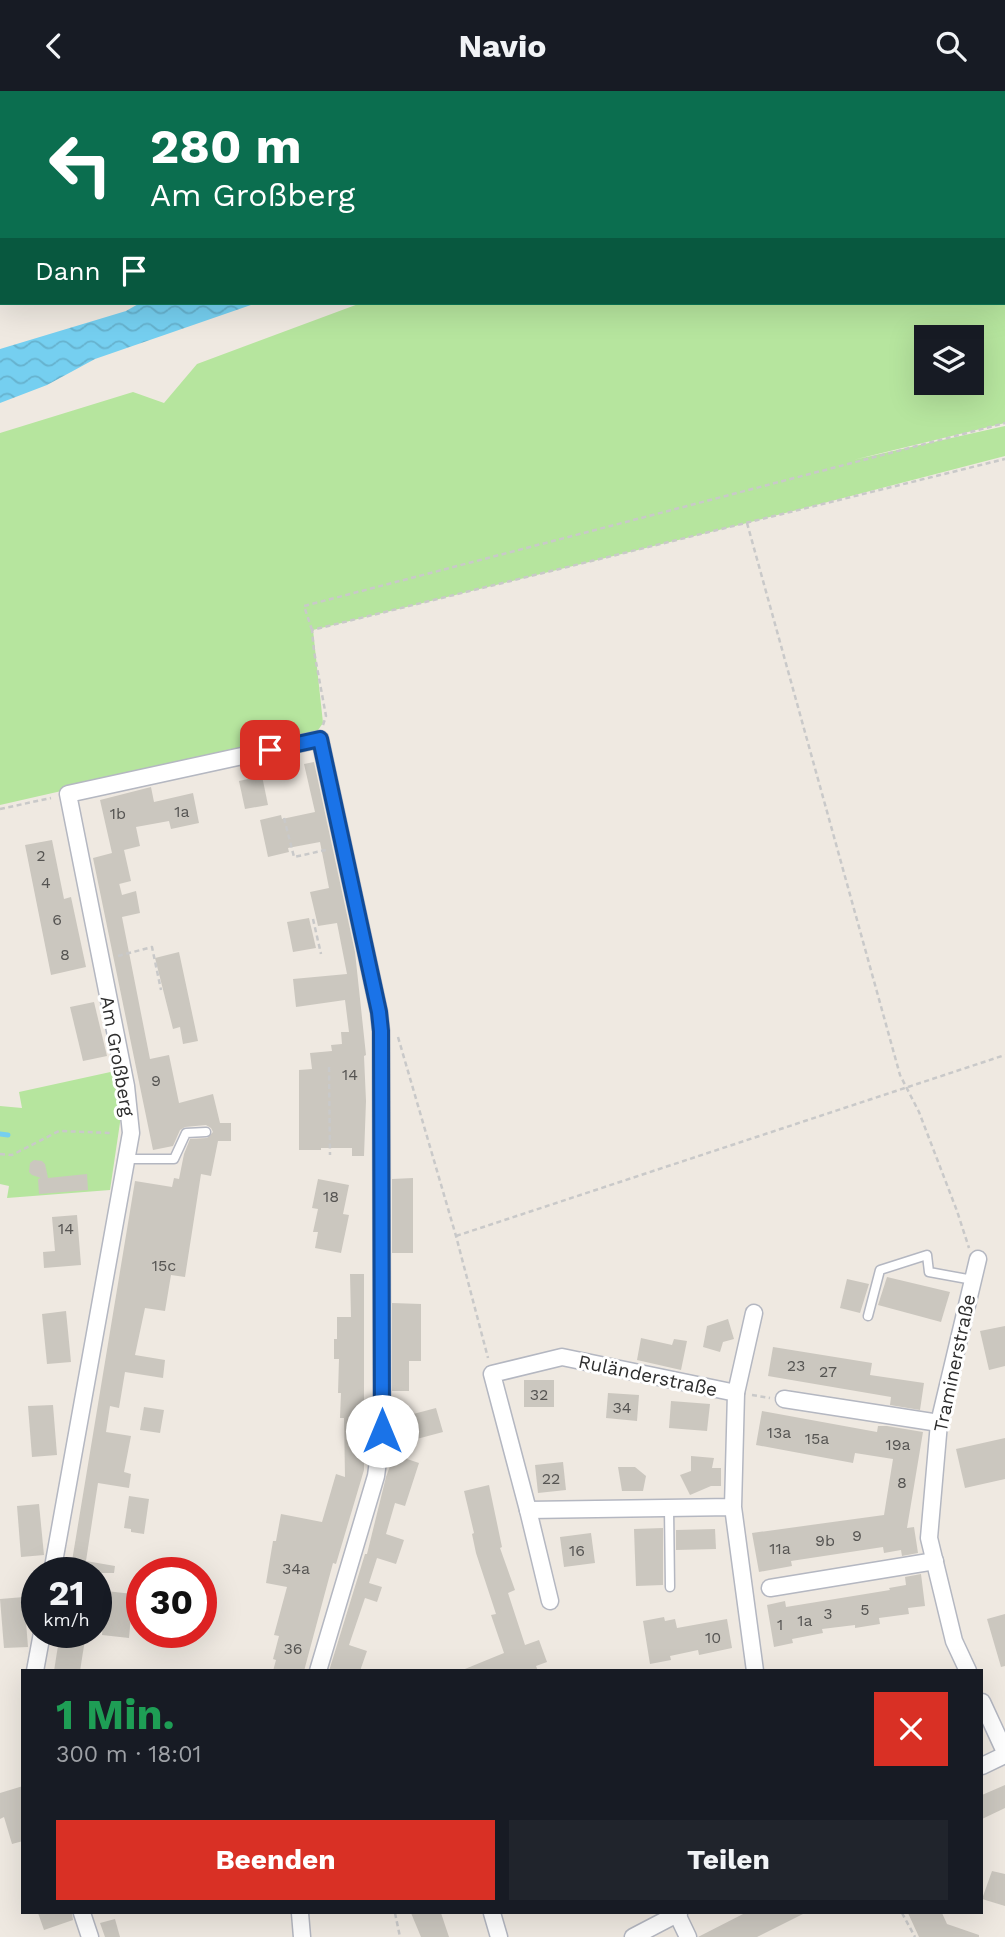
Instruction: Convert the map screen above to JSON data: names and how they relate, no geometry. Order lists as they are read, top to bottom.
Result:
{
  "streets": {
    "street": ["Am Großberg", "Traminerstraße", "Ruländerstraße"]
  },
  "house_numbers": [
    "1a",
    "1b",
    "2",
    "4",
    "6",
    "8",
    "14",
    "9",
    "18",
    "14",
    "15c",
    "23",
    "27",
    "32",
    "34",
    "13a",
    "15a",
    "19a",
    "22",
    "8",
    "9",
    "9b",
    "11a",
    "16",
    "34a",
    "5",
    "3",
    "1a",
    "1",
    "10",
    "36"
  ],
  "page": {
    "header": "Navio",
    "turn": ["280 m", "Am Großberg"],
    "then": "Dann",
    "speed": "21 km/h",
    "limit": "30",
    "heading": ["1 Min.", "300 m · 18:01"],
    "buttons": ["Beenden", "Teilen"]
  }
}
